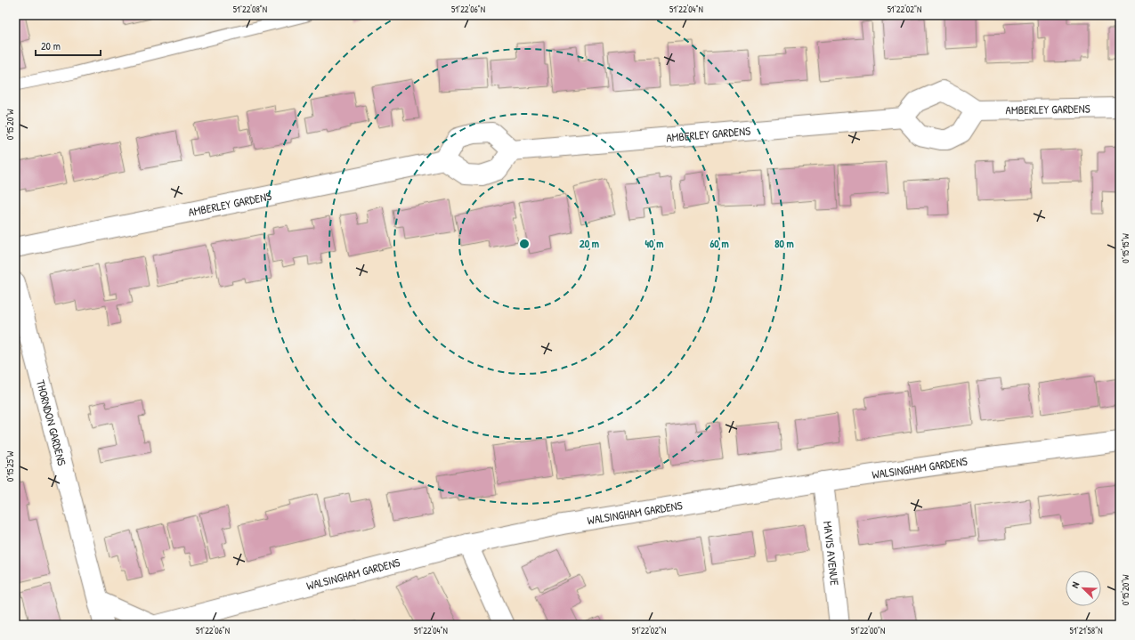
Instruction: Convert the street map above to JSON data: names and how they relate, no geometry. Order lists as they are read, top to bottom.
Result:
{
  "streets": {
    "street": [
      "AMBERLEY GARDENS",
      "THORNDON GARDENS",
      "WALSINGHAM GARDENS",
      "MAVIS AVENUE"
    ]
  },
  "crossings": [
    ["WALSINGHAM GARDENS", "MAVIS AVENUE"]
  ],
  "scale_bar": "20 m",
  "north": "top left",
  "coordinates": [
    "51°22'08\"N",
    "51°22'06\"N",
    "51°22'04\"N",
    "51°22'02\"N",
    "0°15'20\"W",
    "0°15'15\"W",
    "0°15'25\"W",
    "51°22'00\"N",
    "51°21'58\"N"
  ],
  "rings": [
    "20 m",
    "40 m",
    "60 m",
    "80 m"
  ]
}
